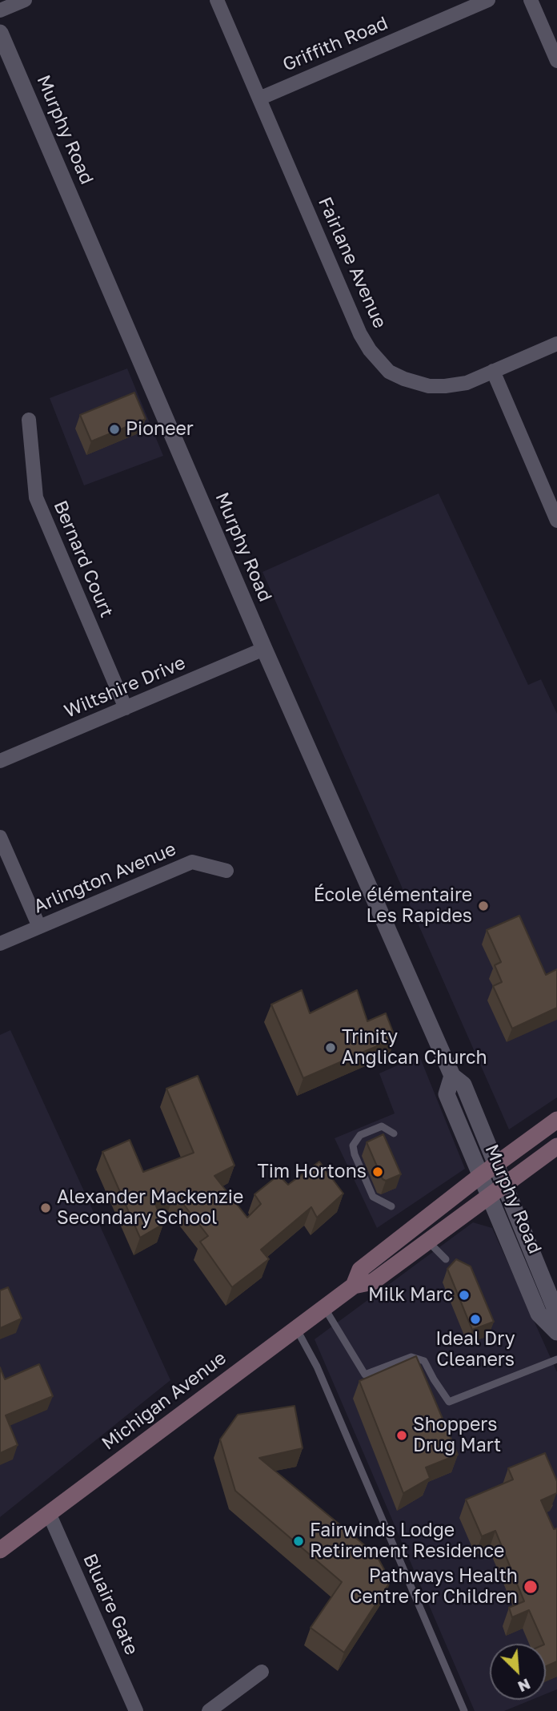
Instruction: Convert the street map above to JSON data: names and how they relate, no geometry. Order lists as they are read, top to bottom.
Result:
{
  "streets": {
    "main road": ["Michigan Avenue"],
    "street": [
      "Griffith Road",
      "Murphy Road",
      "Fairlane Avenue",
      "Bernard Court",
      "Wiltshire Drive",
      "Arlington Avenue",
      "Bluaire Gate"
    ]
  },
  "crossings": [
    ["Griffith Road", "Fairlane Avenue"],
    ["Murphy Road", "Wiltshire Drive"],
    ["Murphy Road", "Michigan Avenue"],
    ["Bernard Court", "Wiltshire Drive"],
    ["Michigan Avenue", "Bluaire Gate"]
  ],
  "places": [
    "Pioneer",
    "École élémentaire Les Rapides",
    "Trinity Anglican Church",
    "Tim Hortons",
    "Alexander Mackenzie Secondary School",
    "Milk Marc",
    "Ideal Dry Cleaners",
    "Shoppers Drug Mart",
    "Fairwinds Lodge Retirement Residence",
    "Pathways Health Centre for Children"
  ],
  "north": "bottom right"
}
